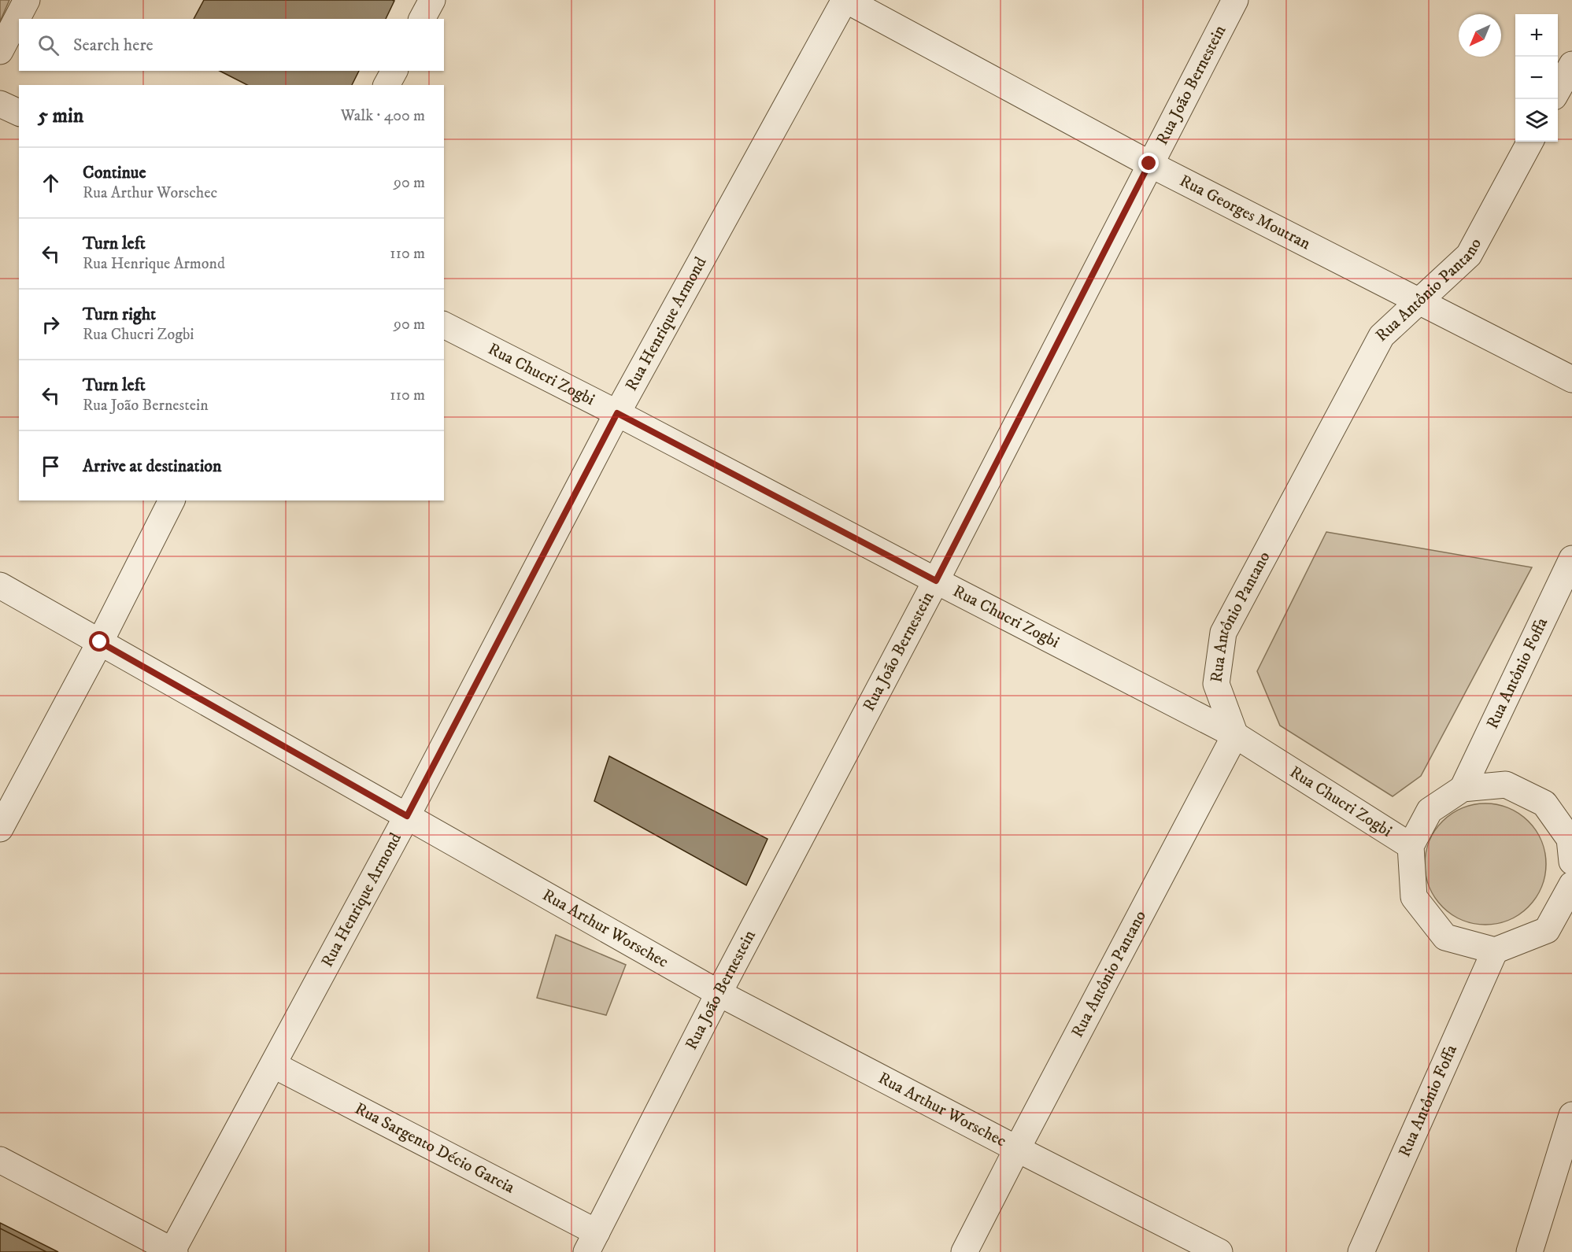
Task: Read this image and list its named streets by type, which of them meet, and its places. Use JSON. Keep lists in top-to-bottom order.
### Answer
{
  "streets": {
    "street": [
      "Rua João Bernestein",
      "Rua Georges Moutran",
      "Rua Antônio Pantano",
      "Rua Henrique Armond",
      "Rua Chucri Zogbi",
      "Rua Antônio Foffa",
      "Rua Arthur Worschec",
      "Rua Sargento Décio Garcia"
    ]
  },
  "crossings": [
    ["Rua João Bernestein", "Rua Georges Moutran"],
    ["Rua João Bernestein", "Rua Chucri Zogbi"],
    ["Rua João Bernestein", "Rua Arthur Worschec"],
    ["Rua João Bernestein", "Rua Sargento Décio Garcia"],
    ["Rua Georges Moutran", "Rua Antônio Pantano"],
    ["Rua Georges Moutran", "Rua Henrique Armond"],
    ["Rua Antônio Pantano", "Rua Chucri Zogbi"],
    ["Rua Antônio Pantano", "Rua Arthur Worschec"],
    ["Rua Henrique Armond", "Rua Chucri Zogbi"],
    ["Rua Henrique Armond", "Rua Arthur Worschec"],
    ["Rua Henrique Armond", "Rua Sargento Décio Garcia"]
  ],
  "north": "bottom left",
  "page": {
    "map_buttons": ["+", "−"],
    "search": "Search here",
    "heading": ["5 min", "Walk · 400 m"],
    "list": [
      ["Continue", "Rua Arthur Worschec", "90 m"],
      ["Turn left", "Rua Henrique Armond", "110 m"],
      ["Turn right", "Rua Chucri Zogbi", "90 m"],
      ["Turn left", "Rua João Bernestein", "110 m"],
      "Arrive at destination"
    ]
  }
}
